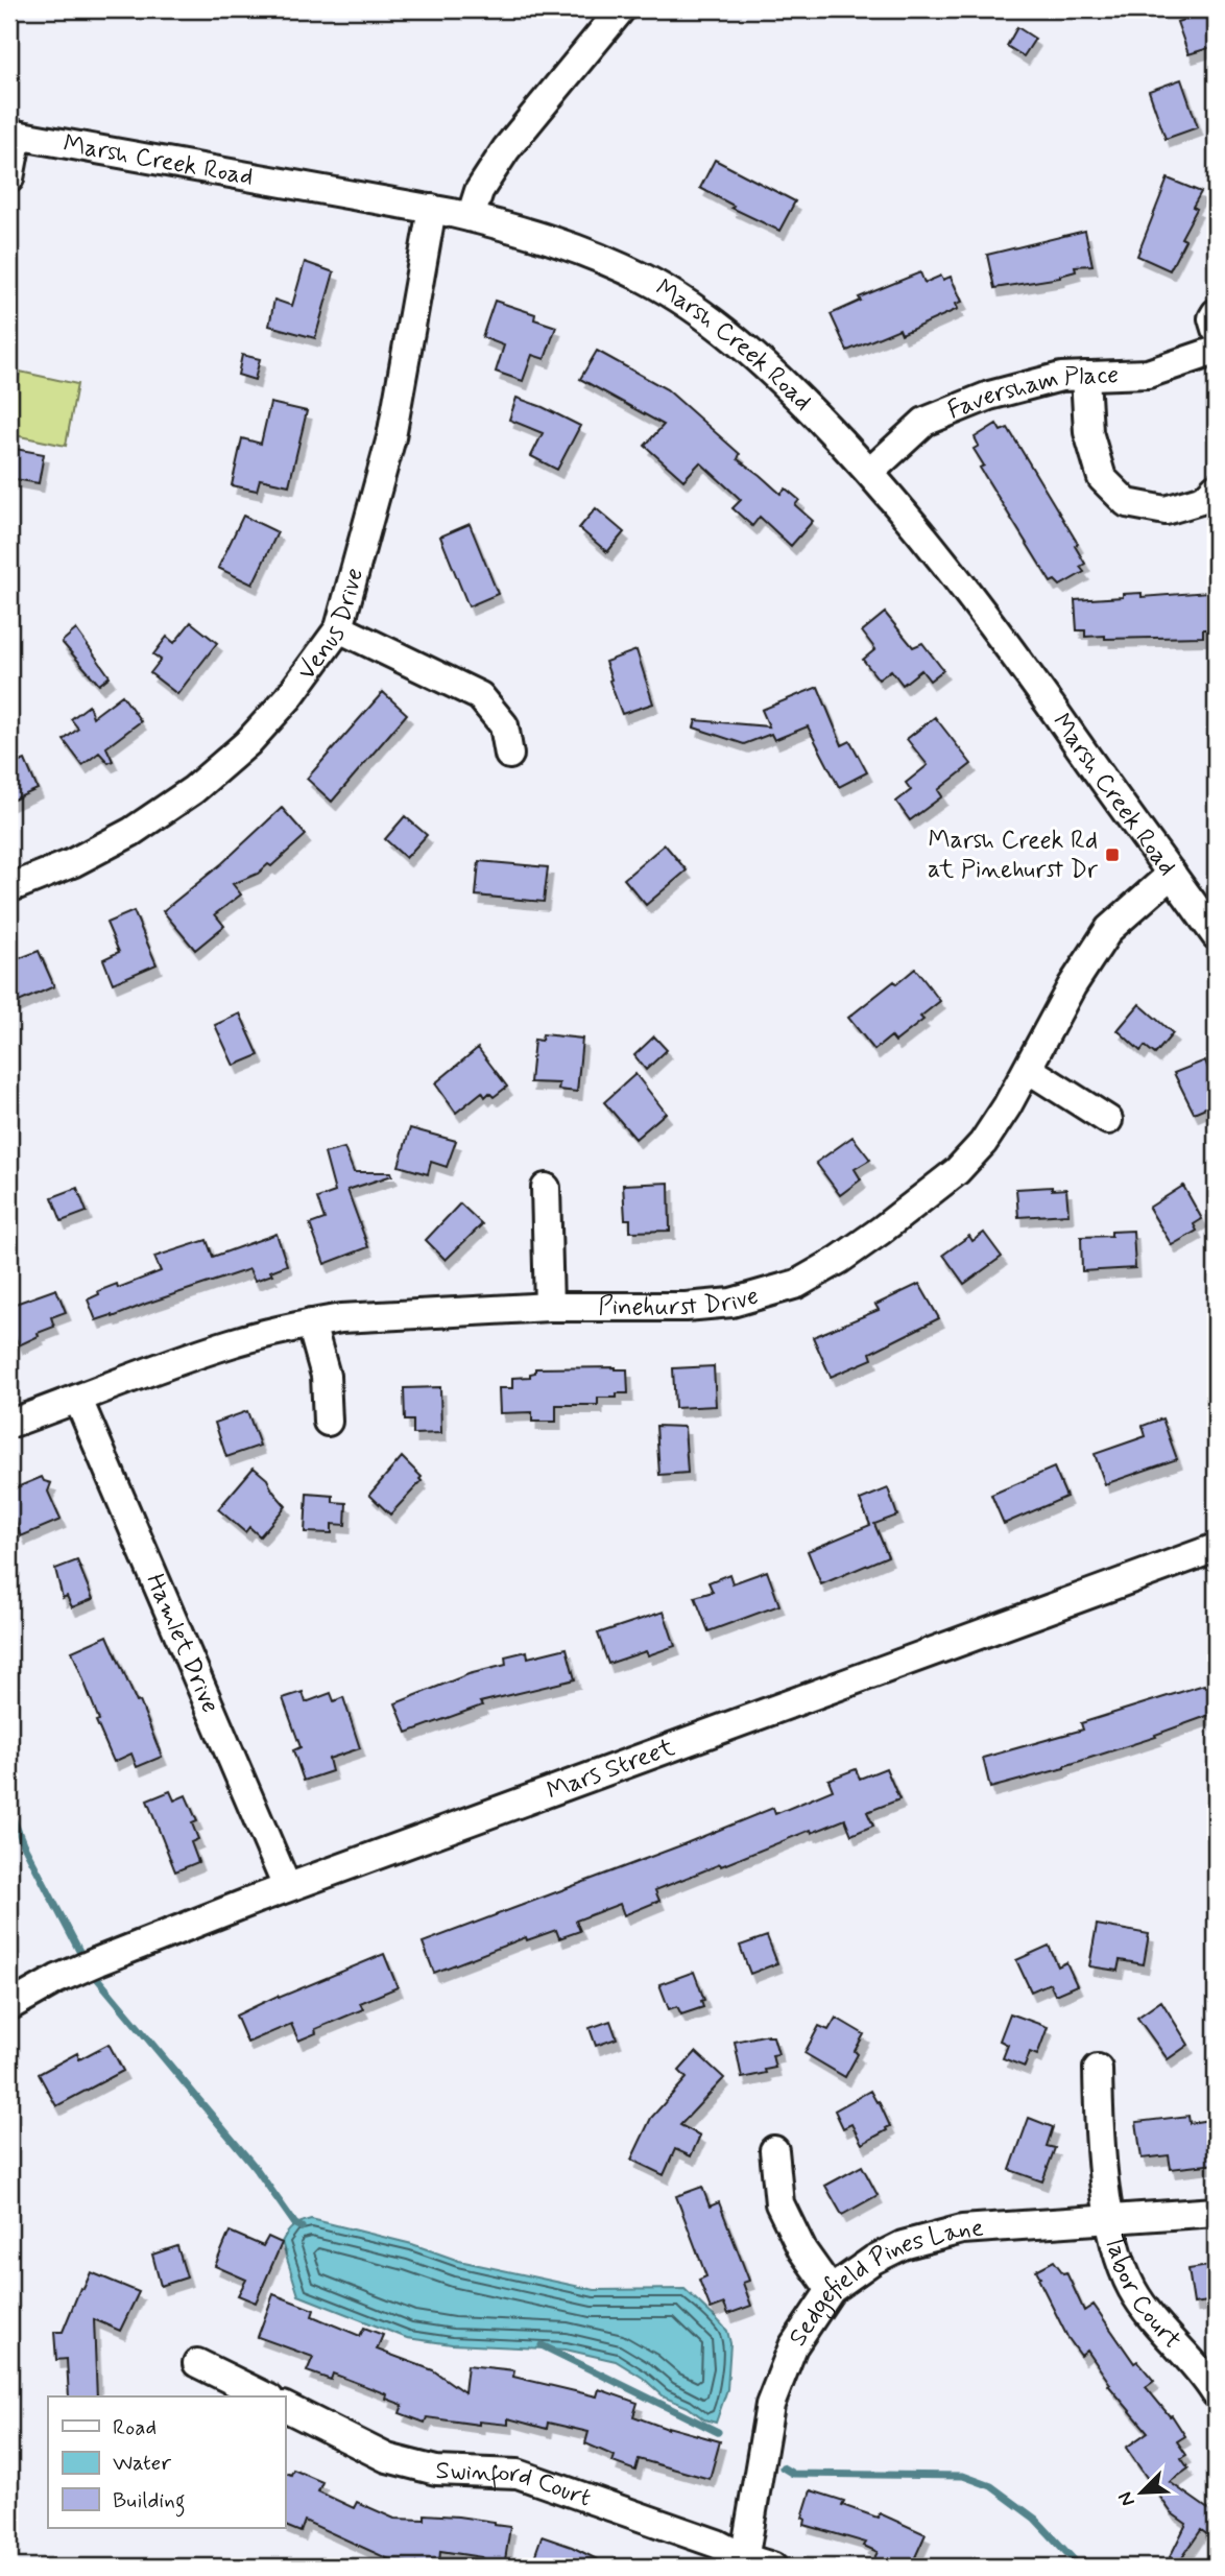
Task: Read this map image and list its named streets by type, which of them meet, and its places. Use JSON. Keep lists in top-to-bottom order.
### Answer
{
  "streets": {
    "street": [
      "Marsh Creek Road",
      "Faversham Place",
      "Venus Drive",
      "Pinehurst Drive",
      "Hamlet Drive",
      "Mars Street",
      "Sedgefield Pines Lane",
      "Tabor Court",
      "Swinford Court"
    ]
  },
  "crossings": [
    ["Marsh Creek Road", "Faversham Place"],
    ["Marsh Creek Road", "Venus Drive"],
    ["Marsh Creek Road", "Pinehurst Drive"],
    ["Pinehurst Drive", "Hamlet Drive"],
    ["Hamlet Drive", "Mars Street"],
    ["Sedgefield Pines Lane", "Tabor Court"],
    ["Sedgefield Pines Lane", "Swinford Court"]
  ],
  "places": {
    "transit": ["Marsh Creek Rd at Pinehurst Dr"]
  },
  "legend": ["Road", "Water", "Building"],
  "north": "bottom left"
}
